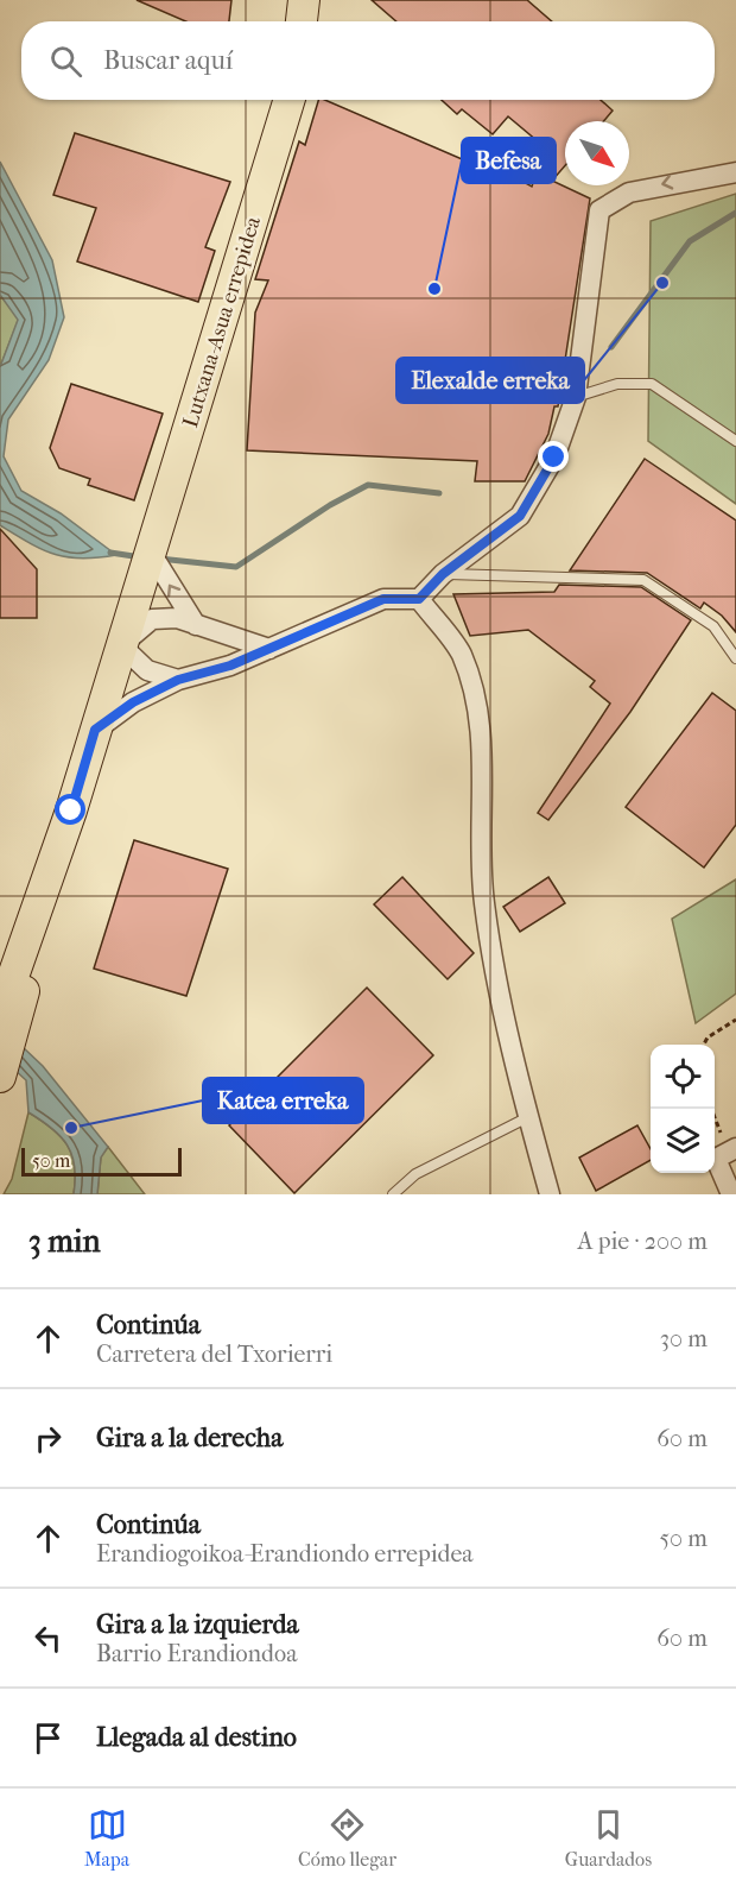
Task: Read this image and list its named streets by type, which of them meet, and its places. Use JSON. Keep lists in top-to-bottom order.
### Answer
{
  "streets": {
    "main road": ["Lutxana-Asua errepidea"]
  },
  "places": ["Elexalde erreka", "Befesa", "Katea erreka"],
  "scale_bar": "50 m",
  "north": "bottom right",
  "page": {
    "search": "Buscar aquí",
    "scale": "50 m",
    "heading": ["3 min", "A pie · 200 m"],
    "list": [
      ["Continúa", "Carretera del Txorierri", "30 m"],
      ["Gira a la derecha", "60 m"],
      ["Continúa", "Erandiogoikoa-Erandiondo errepidea", "50 m"],
      ["Gira a la izquierda", "Barrio Erandiondoa", "60 m"],
      "Llegada al destino"
    ],
    "nav": ["Mapa", "Cómo llegar", "Guardados"]
  }
}
